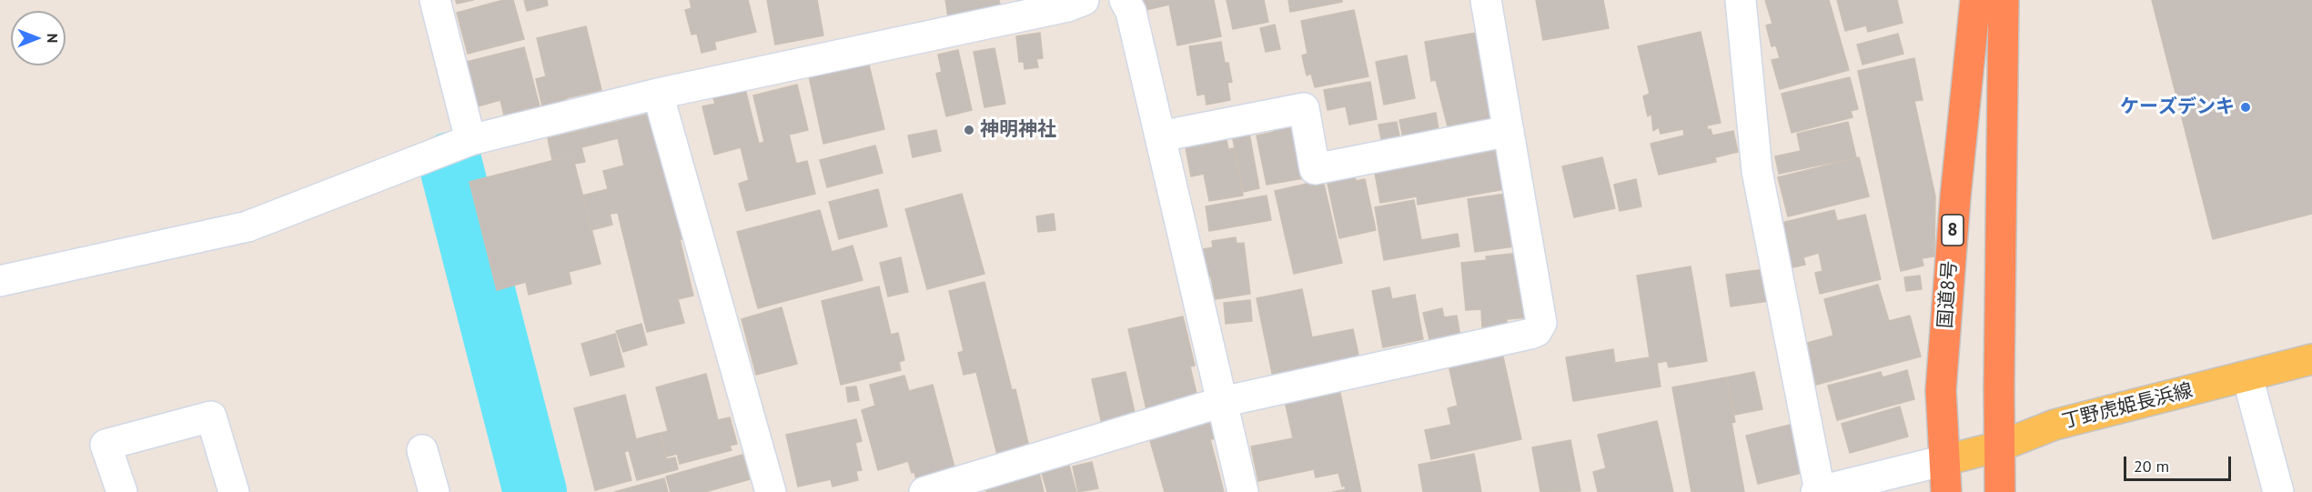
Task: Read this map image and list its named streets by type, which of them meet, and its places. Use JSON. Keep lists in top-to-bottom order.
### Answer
{
  "streets": {
    "highway": ["8", "国道8号"],
    "main road": ["丁野虎姫長浜線"]
  },
  "crossings": [
    ["国道8号", "丁野虎姫長浜線"]
  ],
  "places": ["ケーズデンキ", "神明神社"],
  "scale_bar": "20 m",
  "north": "right"
}
